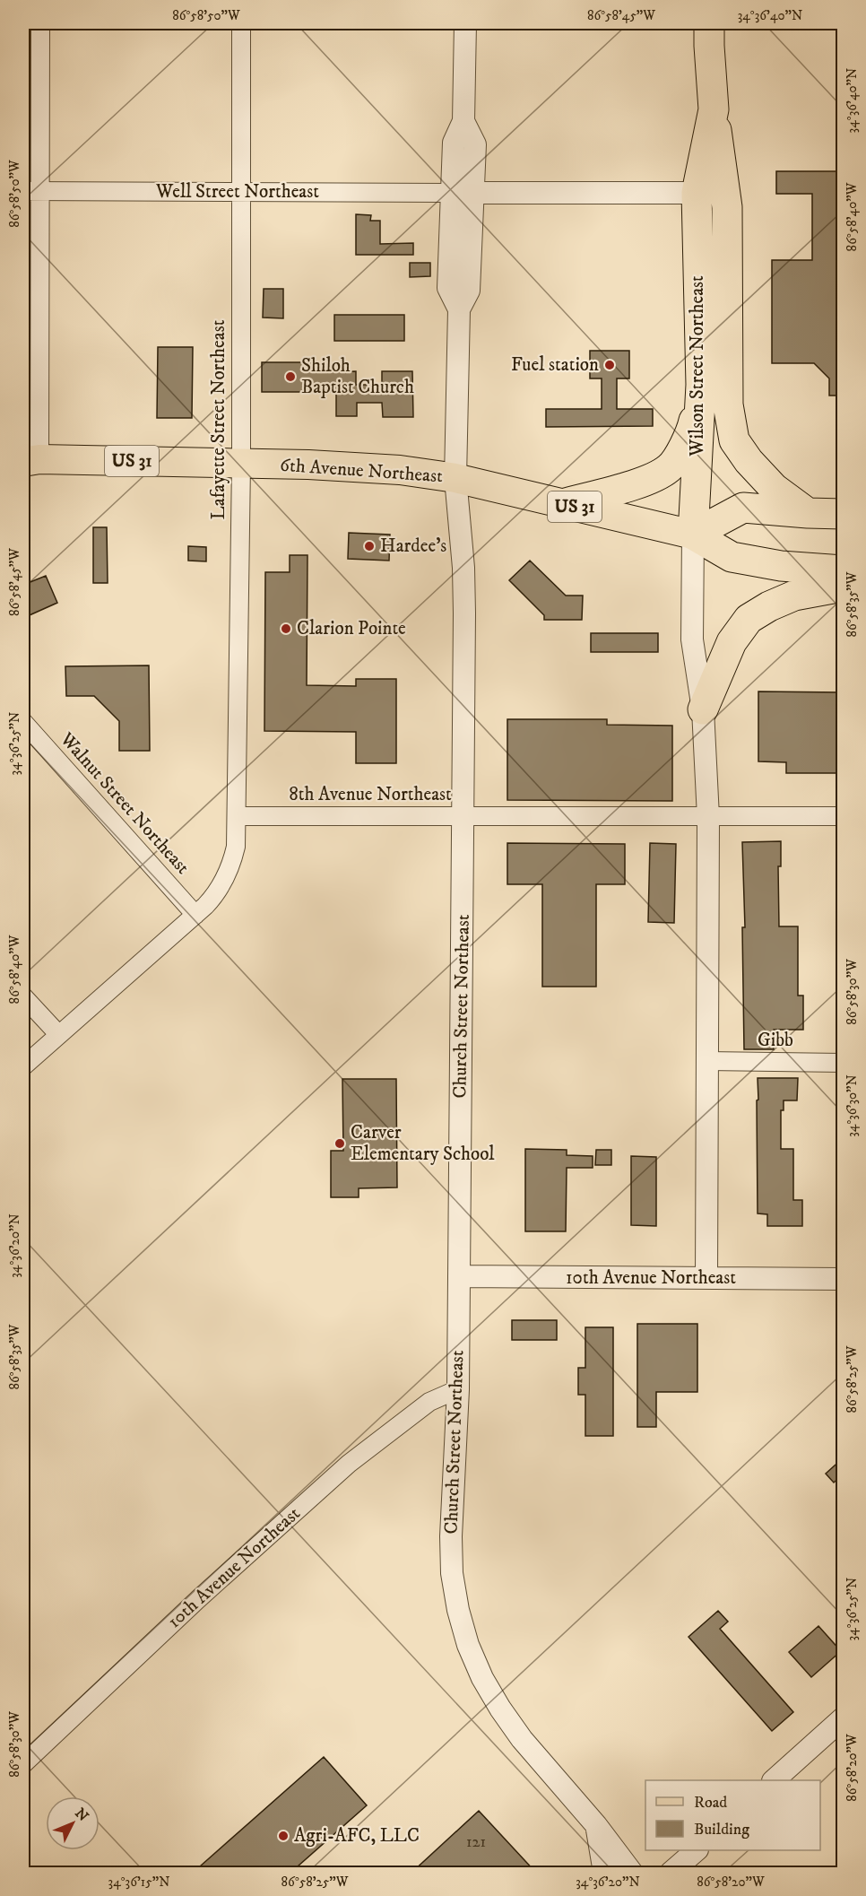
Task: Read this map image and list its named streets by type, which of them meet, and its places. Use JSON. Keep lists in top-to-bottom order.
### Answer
{
  "streets": {
    "highway": ["Wilson Street Northeast", "US 31", "6th Avenue Northeast"],
    "street": [
      "Well Street Northeast",
      "Lafayette Street Northeast",
      "8th Avenue Northeast",
      "Walnut Street Northeast",
      "Church Street Northeast",
      "Gibb",
      "10th Avenue Northeast"
    ]
  },
  "crossings": [
    ["Well Street Northeast", "Lafayette Street Northeast"],
    ["Well Street Northeast", "Church Street Northeast"],
    ["Wilson Street Northeast", "6th Avenue Northeast"],
    ["Wilson Street Northeast", "8th Avenue Northeast"],
    ["Wilson Street Northeast", "Gibb"],
    ["Wilson Street Northeast", "10th Avenue Northeast"],
    ["Lafayette Street Northeast", "6th Avenue Northeast"],
    ["Lafayette Street Northeast", "8th Avenue Northeast"],
    ["6th Avenue Northeast", "Church Street Northeast"],
    ["8th Avenue Northeast", "Church Street Northeast"],
    ["Church Street Northeast", "10th Avenue Northeast"]
  ],
  "places": [
    "Fuel station",
    "Shiloh Baptist Church",
    "Hardee's",
    "Clarion Pointe",
    "Carver Elementary School",
    "Agri-AFC, LLC"
  ],
  "house_numbers": ["121"],
  "legend": ["Road", "Building"],
  "north": "top right",
  "coordinates": [
    "86°58'50\"W",
    "86°58'45\"W",
    "34°36'40\"N",
    "86°58'40\"W",
    "86°58'35\"W",
    "34°36'25\"N",
    "86°58'30\"W",
    "34°36'30\"N",
    "34°36'20\"N",
    "86°58'25\"W",
    "86°58'20\"W",
    "34°36'15\"N"
  ]
}
